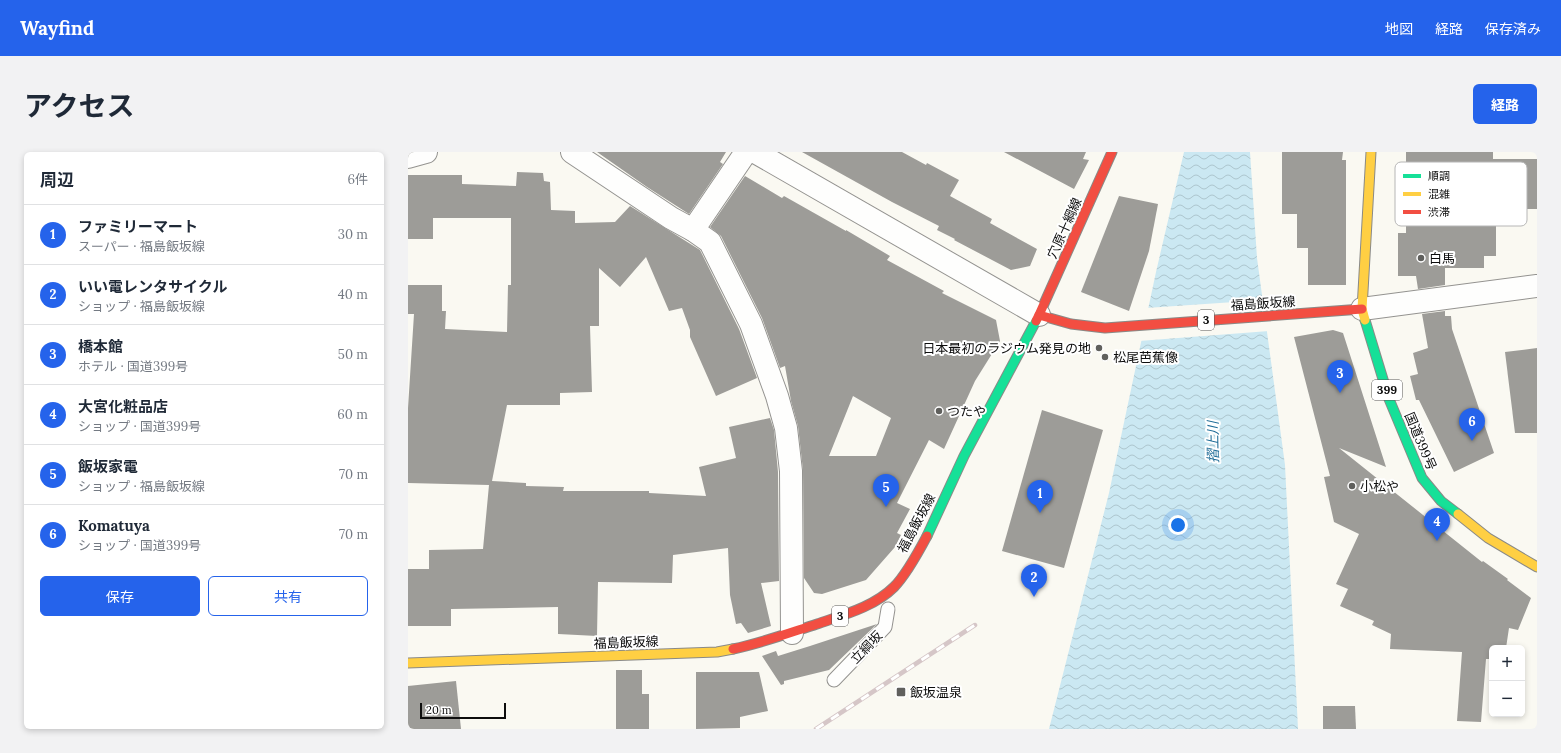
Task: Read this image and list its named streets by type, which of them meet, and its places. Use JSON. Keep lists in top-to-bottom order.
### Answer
{
  "streets": {
    "main road": [
      "穴原十綱線",
      "福島飯坂線",
      "3",
      "399",
      "国道399号"
    ],
    "lane": ["立綱坂"]
  },
  "crossings": [
    ["穴原十綱線", "福島飯坂線"],
    ["福島飯坂線", "国道399号"]
  ],
  "water": ["摺上川"],
  "places": {
    "other": [
      "白馬",
      "日本最初のラジウム発見の地",
      "松尾芭蕉像",
      "つたや",
      "小松や"
    ],
    "transit": ["飯坂温泉"]
  },
  "legend": ["順調", "混雑", "渋滞"],
  "scale_bar": "20 m",
  "page": {
    "header": "Wayfind",
    "nav": ["地図", "経路", "保存済み"],
    "title": "アクセス",
    "buttons": [
      "経路",
      ["保存", "共有"]
    ],
    "heading": ["周辺", "6件"],
    "list": [
      {
        "mark": "1",
        "name": "ファミリーマート",
        "note": "スーパー · 福島飯坂線",
        "value": "30 m"
      },
      {
        "mark": "2",
        "name": "いい電レンタサイクル",
        "note": "ショップ · 福島飯坂線",
        "value": "40 m"
      },
      {
        "mark": "3",
        "name": "橋本館",
        "note": "ホテル · 国道399号",
        "value": "50 m"
      },
      {
        "mark": "4",
        "name": "大宮化粧品店",
        "note": "ショップ · 国道399号",
        "value": "60 m"
      },
      {
        "mark": "5",
        "name": "飯坂家電",
        "note": "ショップ · 福島飯坂線",
        "value": "70 m"
      },
      {
        "mark": "6",
        "name": "Komatuya",
        "note": "ショップ · 国道399号",
        "value": "70 m"
      }
    ],
    "pins": [
      "3",
      "6",
      "5",
      "1",
      "4",
      "2"
    ],
    "map_buttons": ["+", "−"],
    "scale": "20 m"
  }
}
